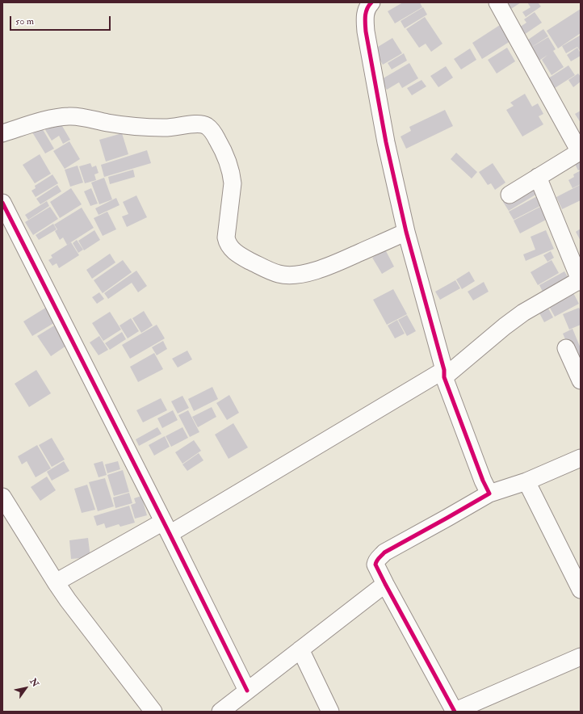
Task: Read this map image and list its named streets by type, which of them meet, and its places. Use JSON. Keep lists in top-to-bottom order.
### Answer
{
  "scale_bar": "50 m",
  "north": "top right"
}
